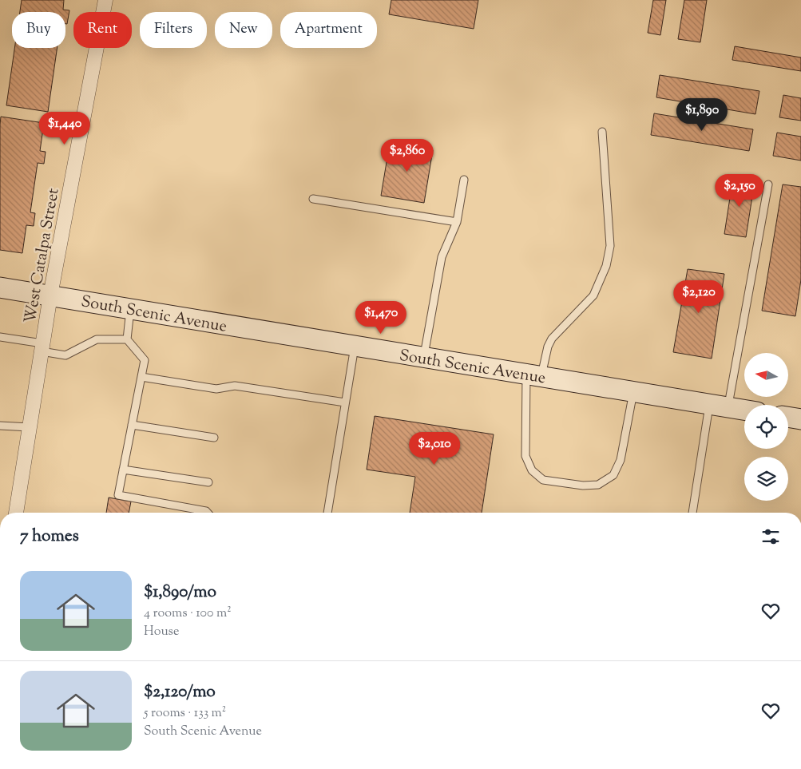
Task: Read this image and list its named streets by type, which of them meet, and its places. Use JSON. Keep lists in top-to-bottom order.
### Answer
{
  "streets": {
    "main road": ["South Scenic Avenue"],
    "street": ["West Catalpa Street"]
  },
  "crossings": [
    ["West Catalpa Street", "South Scenic Avenue"]
  ],
  "north": "left",
  "page": {
    "chip": [
      "Buy",
      "Rent",
      "Filters",
      "New",
      "Apartment"
    ],
    "price": [
      "$1,890",
      "$1,440",
      "$2,860",
      "$2,150",
      "$2,120",
      "$1,470",
      "$2,010"
    ],
    "heading": "7 homes",
    "list": [
      {
        "name": "$1,890/mo",
        "note": "4 rooms · 100 m² · House"
      },
      {
        "name": "$2,120/mo",
        "note": "5 rooms · 133 m² · South Scenic Avenue"
      }
    ]
  }
}
